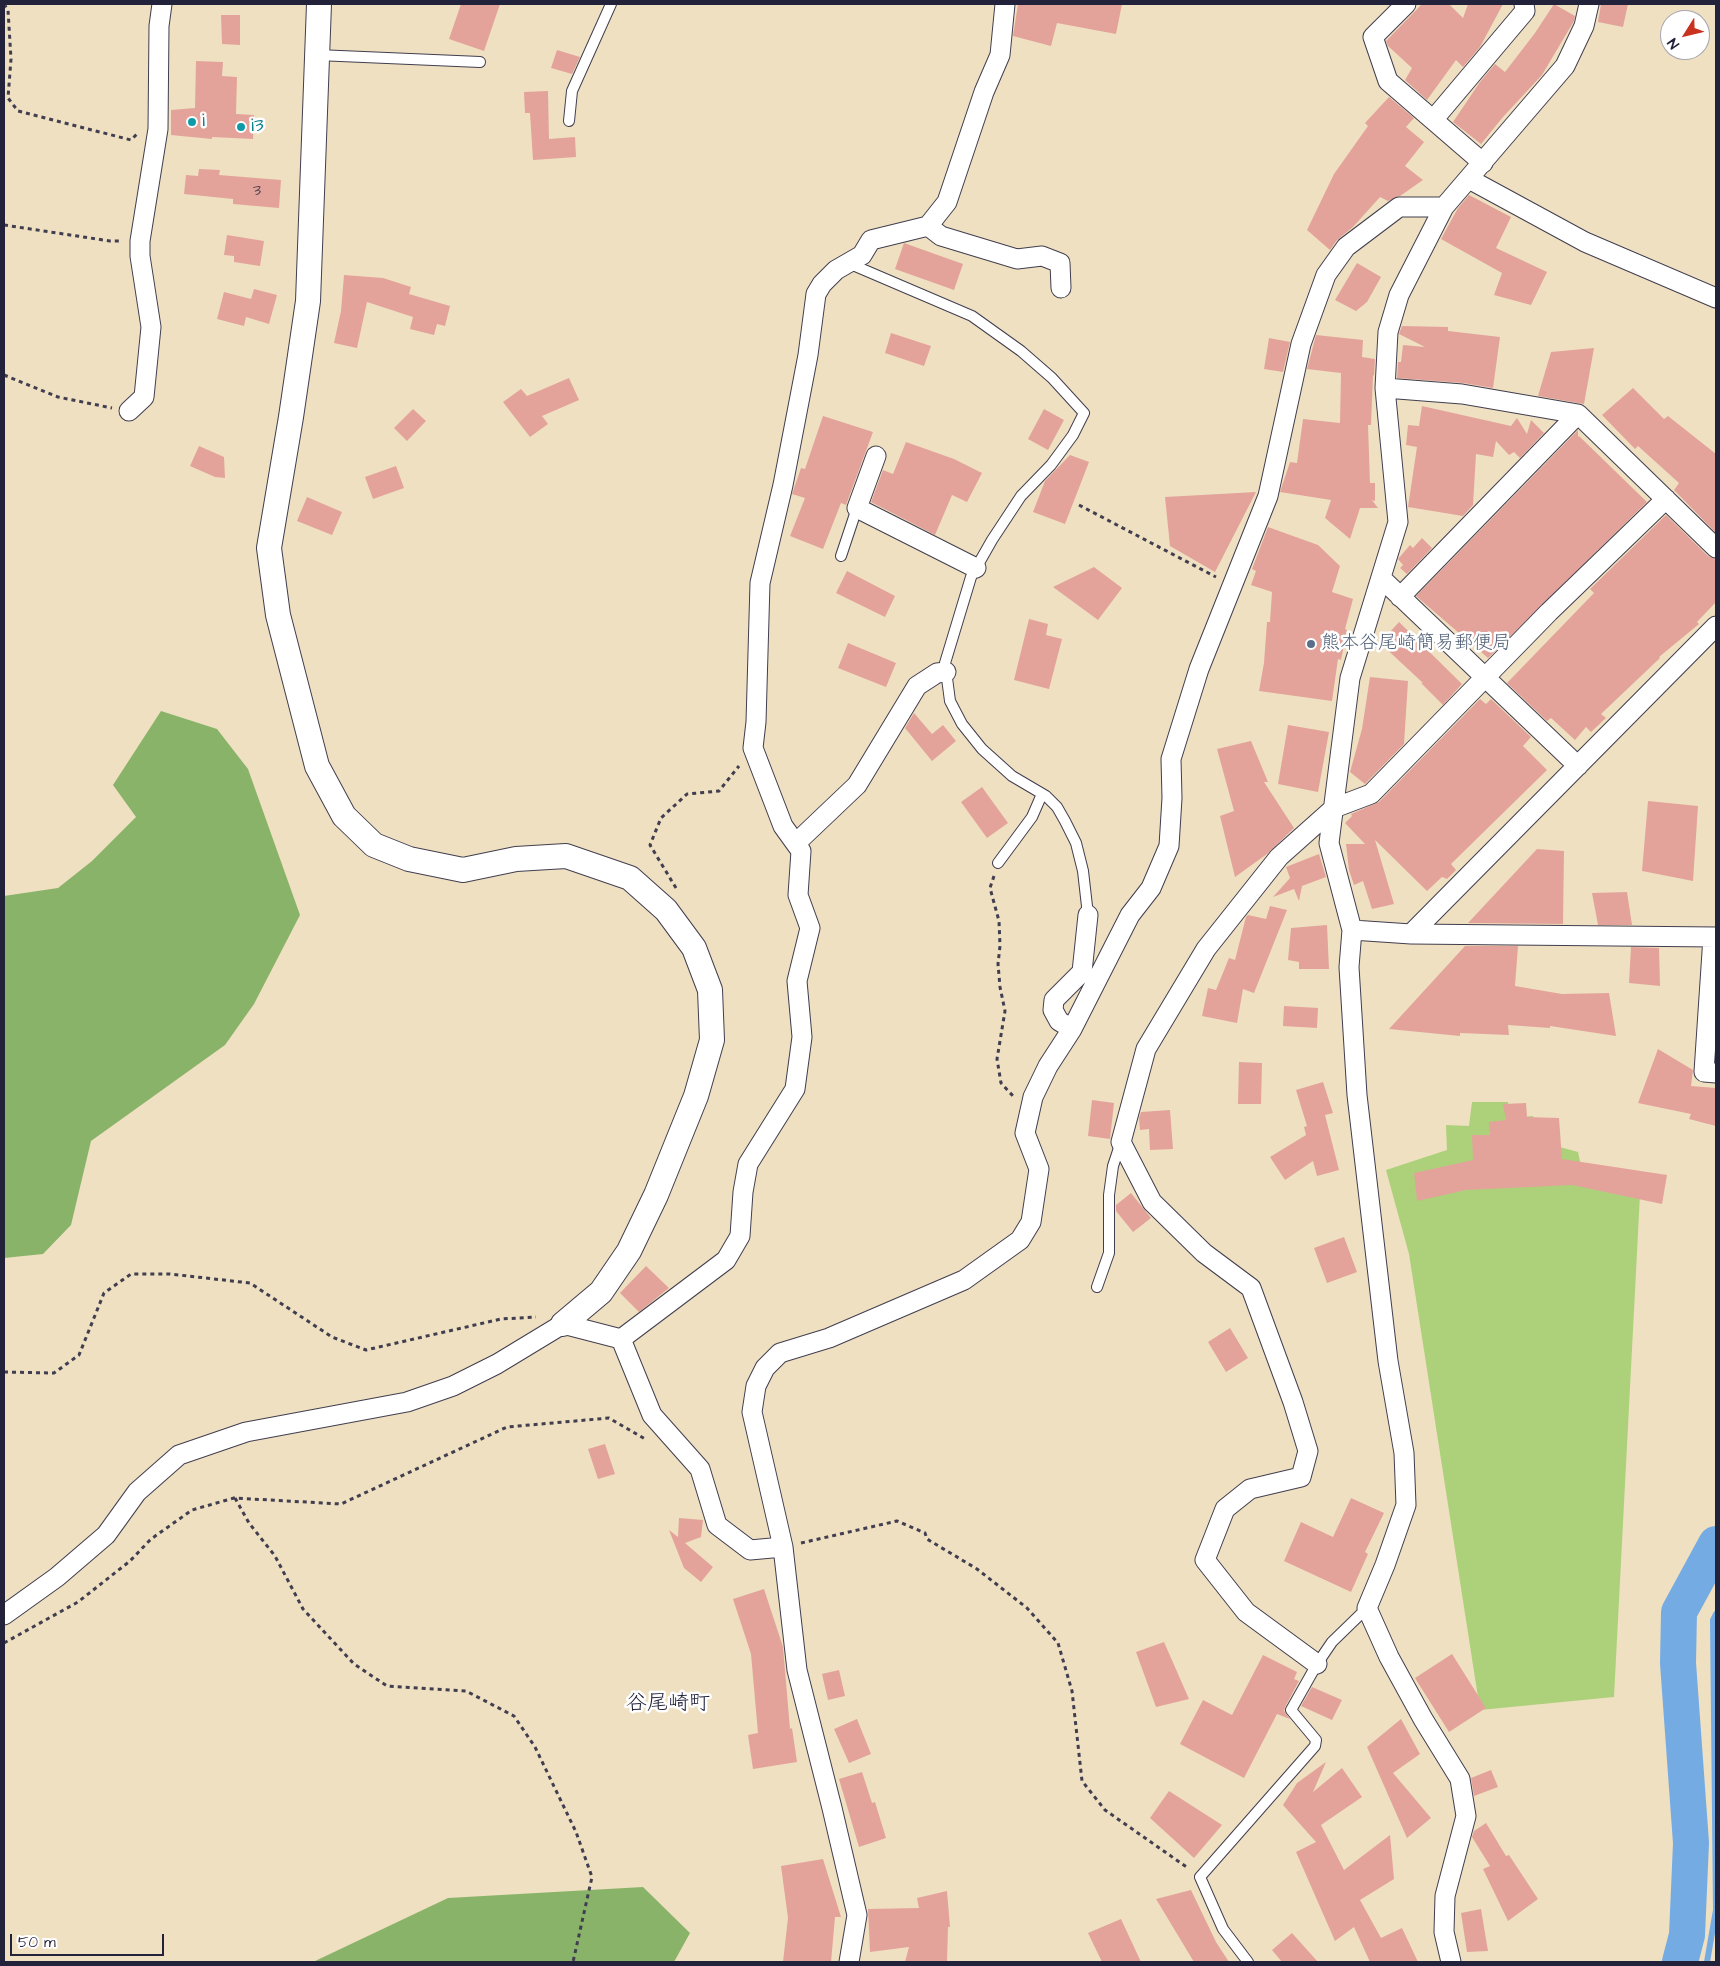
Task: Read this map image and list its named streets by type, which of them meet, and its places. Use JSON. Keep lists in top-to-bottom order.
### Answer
{
  "districts": ["谷尾崎町"],
  "places": ["i", "i3", "熊本谷尾崎簡易郵便局"],
  "house_numbers": ["3"],
  "scale_bar": "50 m",
  "north": "bottom left"
}
